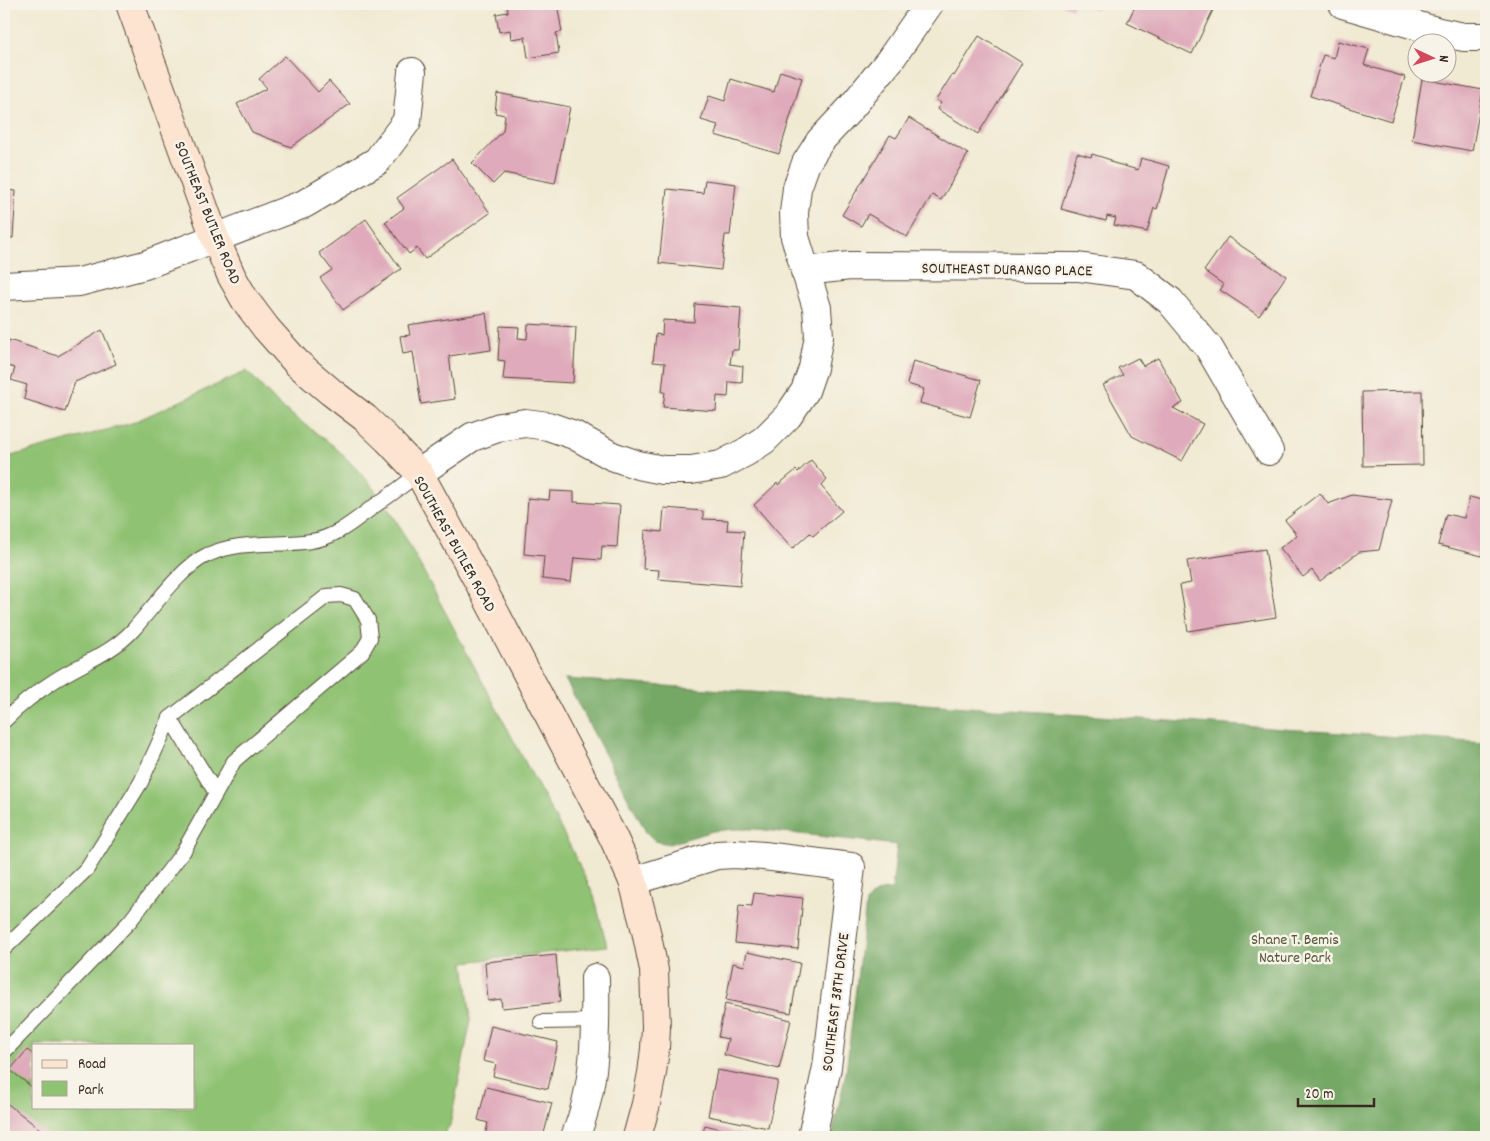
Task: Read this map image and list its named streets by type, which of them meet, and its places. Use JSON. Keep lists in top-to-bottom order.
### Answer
{
  "streets": {
    "main road": ["SOUTHEAST BUTLER ROAD"],
    "street": ["SOUTHEAST DURANGO PLACE", "SOUTHEAST 38TH DRIVE"]
  },
  "crossings": [
    ["SOUTHEAST BUTLER ROAD", "SOUTHEAST 38TH DRIVE"]
  ],
  "parks": ["Shane T. Bemis Nature Park"],
  "legend": ["Road", "Park"],
  "scale_bar": "20 m",
  "north": "right"
}
